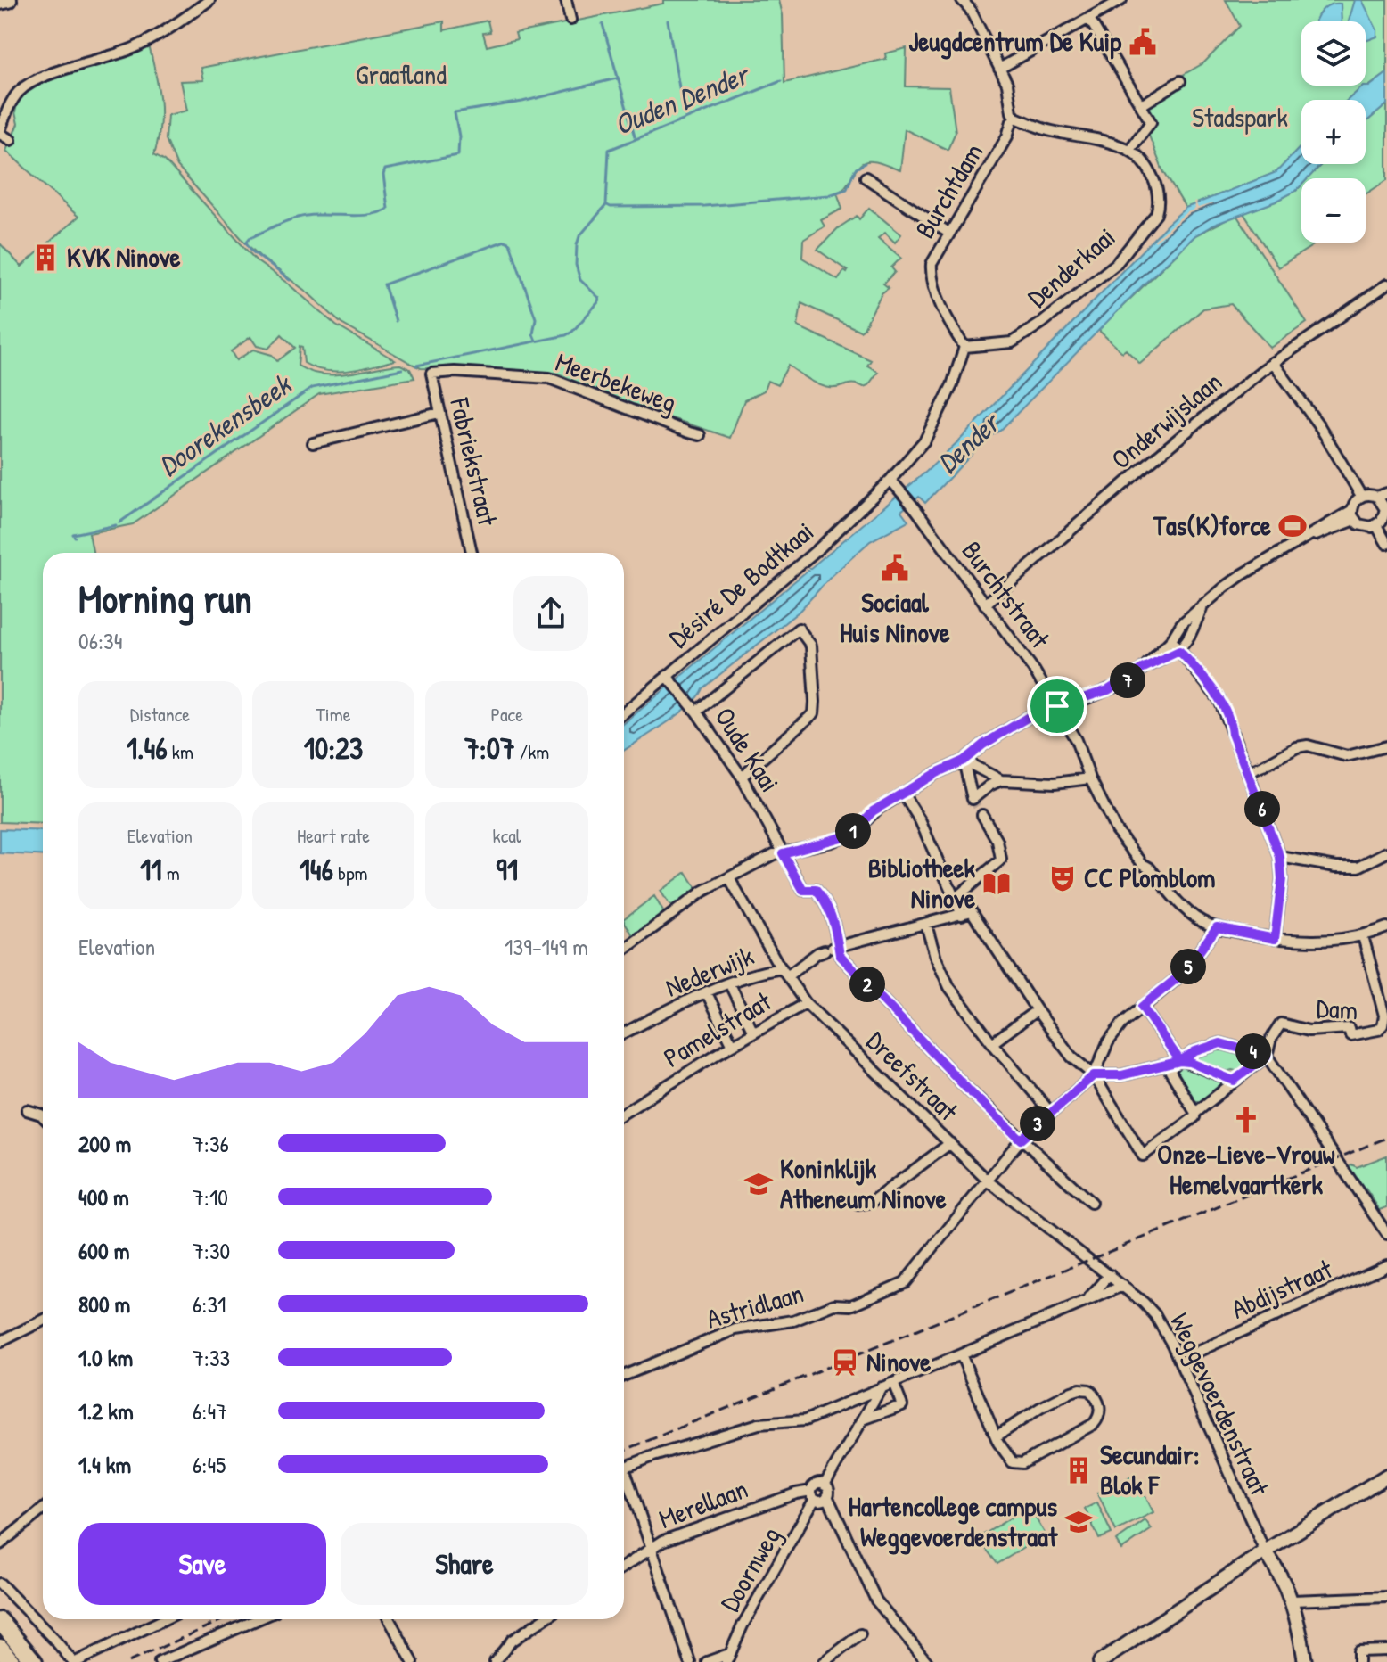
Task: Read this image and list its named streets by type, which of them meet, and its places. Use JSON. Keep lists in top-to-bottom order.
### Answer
{
  "streets": {
    "street": [
      "Burchtdam",
      "Denderkaai",
      "Meerbekeweg",
      "Onderwijslaan",
      "Fabriekstraat",
      "Désiré De Bodtkaai",
      "Burchtstraat",
      "Oude Kaai",
      "Nederwijk",
      "Dam",
      "Pamelstraat",
      "Dreefstraat",
      "Abdijstraat",
      "Astridlaan",
      "Weggevoerdenstraat",
      "Merellaan",
      "Doornweg"
    ]
  },
  "crossings": [
    ["Burchtdam", "Denderkaai"],
    ["Burchtdam", "Désiré De Bodtkaai"],
    ["Denderkaai", "Désiré De Bodtkaai"],
    ["Meerbekeweg", "Fabriekstraat"],
    ["Onderwijslaan", "Burchtstraat"],
    ["Désiré De Bodtkaai", "Burchtstraat"],
    ["Désiré De Bodtkaai", "Oude Kaai"],
    ["Nederwijk", "Dreefstraat"],
    ["Pamelstraat", "Dreefstraat"],
    ["Dreefstraat", "Astridlaan"],
    ["Dreefstraat", "Weggevoerdenstraat"],
    ["Abdijstraat", "Weggevoerdenstraat"],
    ["Astridlaan", "Weggevoerdenstraat"],
    ["Merellaan", "Doornweg"]
  ],
  "water": ["Ouden Dender", "Doorekensbeek", "Dender"],
  "parks": ["Graafland", "Stadspark"],
  "places": {
    "public building": ["Jeugdcentrum De Kuip", "Sociaal Huis Ninove"],
    "building": ["KVK Ninove", "Secundair: Blok F"],
    "sports": ["Tas(K)force"],
    "theatre": ["CC Plomblom"],
    "library": ["Bibliotheek Ninove"],
    "church": ["Onze-Lieve-Vrouw Hemelvaartkerk"],
    "school or university": ["Koninklijk Atheneum Ninove", "Hartencollege campus Weggevoerdenstraat"],
    "station": ["Ninove"]
  },
  "page": {
    "map_buttons": ["+", "−"],
    "heading": ["Morning run", "06:34"],
    "pins": [
      "7",
      "6",
      "1",
      "5",
      "2",
      "4",
      "3"
    ],
    "stats": [
      ["Distance", "1.46 km"],
      ["Time", "10:23"],
      ["Pace", "7:07 /km"],
      ["Elevation", "11 m"],
      ["Heart rate", "146 bpm"],
      ["kcal", "91"]
    ],
    "chart": ["Elevation", "139–149 m"],
    "list": [
      {
        "name": "200 m",
        "note": "7:36"
      },
      {
        "name": "400 m",
        "note": "7:10"
      },
      {
        "name": "600 m",
        "note": "7:30"
      },
      {
        "name": "800 m",
        "note": "6:31"
      },
      {
        "name": "1.0 km",
        "note": "7:33"
      },
      {
        "name": "1.2 km",
        "note": "6:47"
      },
      {
        "name": "1.4 km",
        "note": "6:45"
      }
    ],
    "buttons": ["Save", "Share"]
  }
}
